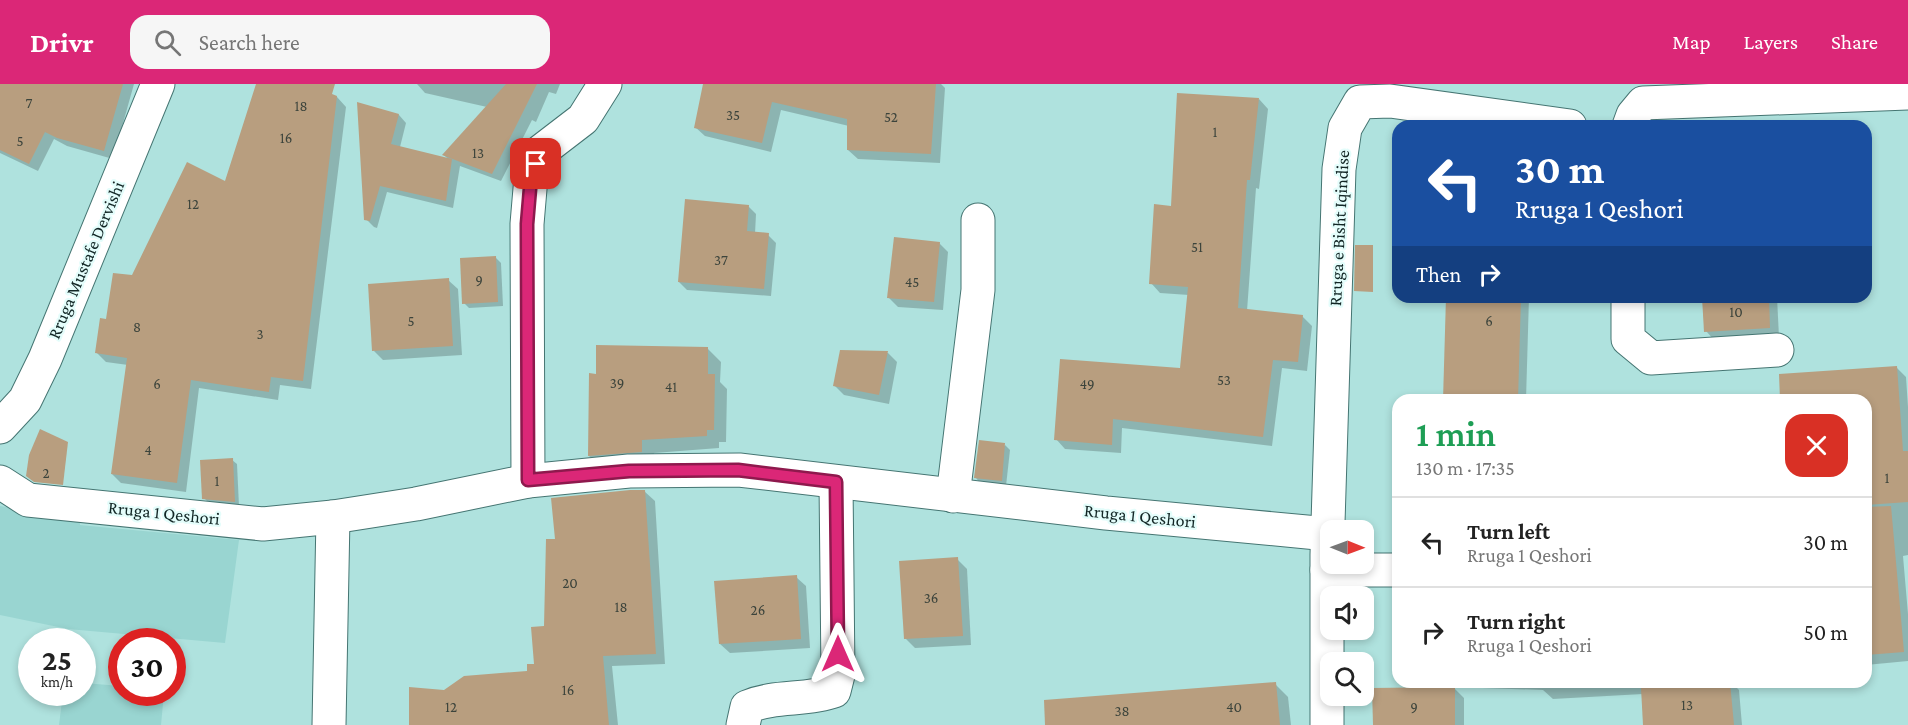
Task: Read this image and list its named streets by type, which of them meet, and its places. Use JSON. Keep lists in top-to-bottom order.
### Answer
{
  "streets": {
    "street": ["Rruga e Bisht Iqindise", "Rruga Mustafe Dervishi", "Rruga 1 Qeshori"]
  },
  "house_numbers": [
    "7",
    "18",
    "35",
    "52",
    "1",
    "16",
    "5",
    "13",
    "12",
    "51",
    "37",
    "9",
    "45",
    "10",
    "5",
    "6",
    "8",
    "3",
    "53",
    "39",
    "6",
    "49",
    "41",
    "4",
    "2",
    "1",
    "1",
    "20",
    "36",
    "18",
    "26",
    "16",
    "13",
    "12",
    "40",
    "9",
    "38"
  ],
  "north": "right",
  "page": {
    "header": "Drivr",
    "search": "Search here",
    "nav": ["Map", "Layers", "Share"],
    "turn": ["30 m", "Rruga 1 Qeshori"],
    "then": "Then",
    "heading": ["1 min", "130 m · 17:35"],
    "list": [
      {
        "name": "Turn left",
        "note": "Rruga 1 Qeshori",
        "value": "30 m"
      },
      {
        "name": "Turn right",
        "note": "Rruga 1 Qeshori",
        "value": "50 m"
      }
    ],
    "speed": "25 km/h",
    "limit": "30"
  }
}
